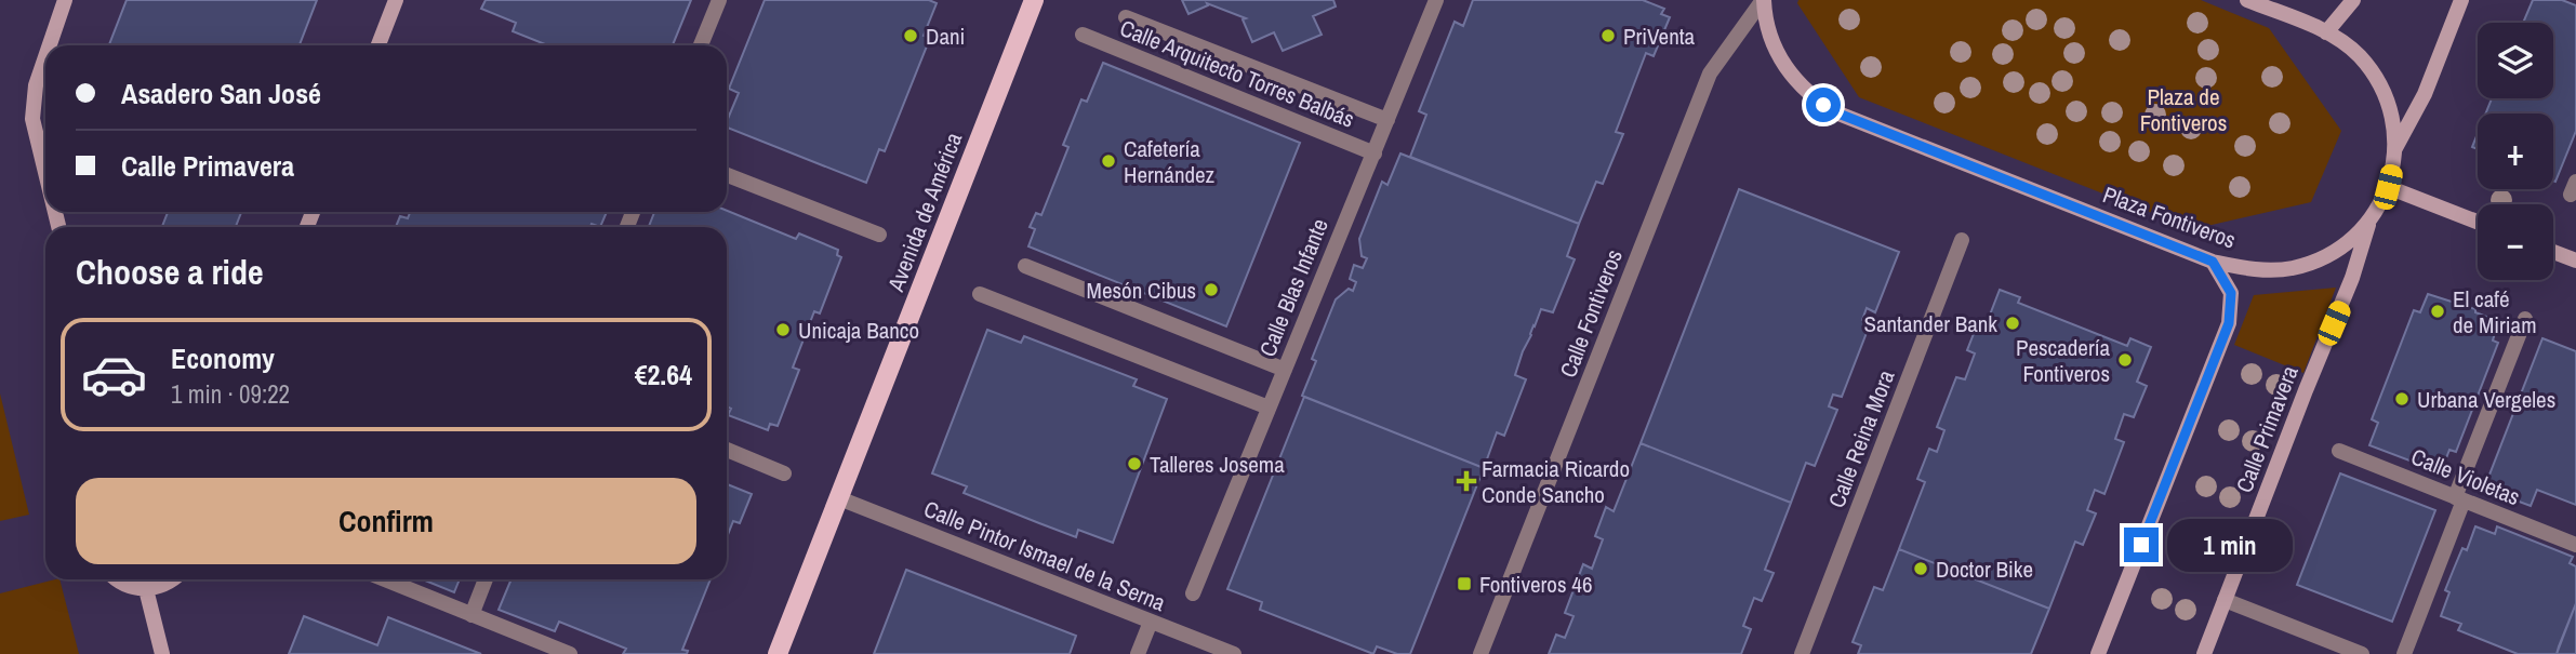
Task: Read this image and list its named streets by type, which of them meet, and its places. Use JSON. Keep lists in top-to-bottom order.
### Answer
{
  "streets": {
    "main road": ["Avenida de América", "Plaza Fontiveros", "Calle Primavera"],
    "street": [
      "Calle Arquitecto Torres Balbás",
      "Calle Blas Infante",
      "Calle Fontiveros",
      "Calle Reina Mora",
      "Calle Violetas",
      "Calle Pintor Ismael de la Serna"
    ]
  },
  "crossings": [
    ["Calle Arquitecto Torres Balbás", "Calle Blas Infante"],
    ["Avenida de América", "Calle Pintor Ismael de la Serna"],
    ["Plaza Fontiveros", "Calle Fontiveros"],
    ["Plaza Fontiveros", "Calle Primavera"]
  ],
  "parks": ["Plaza de Fontiveros"],
  "places": {
    "other": [
      "Dani",
      "PriVenta",
      "Cafetería Hernández",
      "Mesón Cibus",
      "El café de Miriam",
      "Santander Bank",
      "Unicaja Banco",
      "Pescadería Fontiveros",
      "Urbana Vergeles",
      "Talleres Josema",
      "Doctor Bike"
    ],
    "health": ["Farmacia Ricardo Conde Sancho"],
    "transit": ["Fontiveros 46"]
  },
  "page": {
    "map_buttons": ["+", "−"],
    "banner": ["Asadero San José", "Calle Primavera"],
    "heading": "Choose a ride",
    "list": [
      {
        "name": "Economy",
        "note": "1 min · 09:22",
        "value": "€2.64"
      }
    ],
    "buttons": "Confirm",
    "bubble": "1 min"
  }
}
